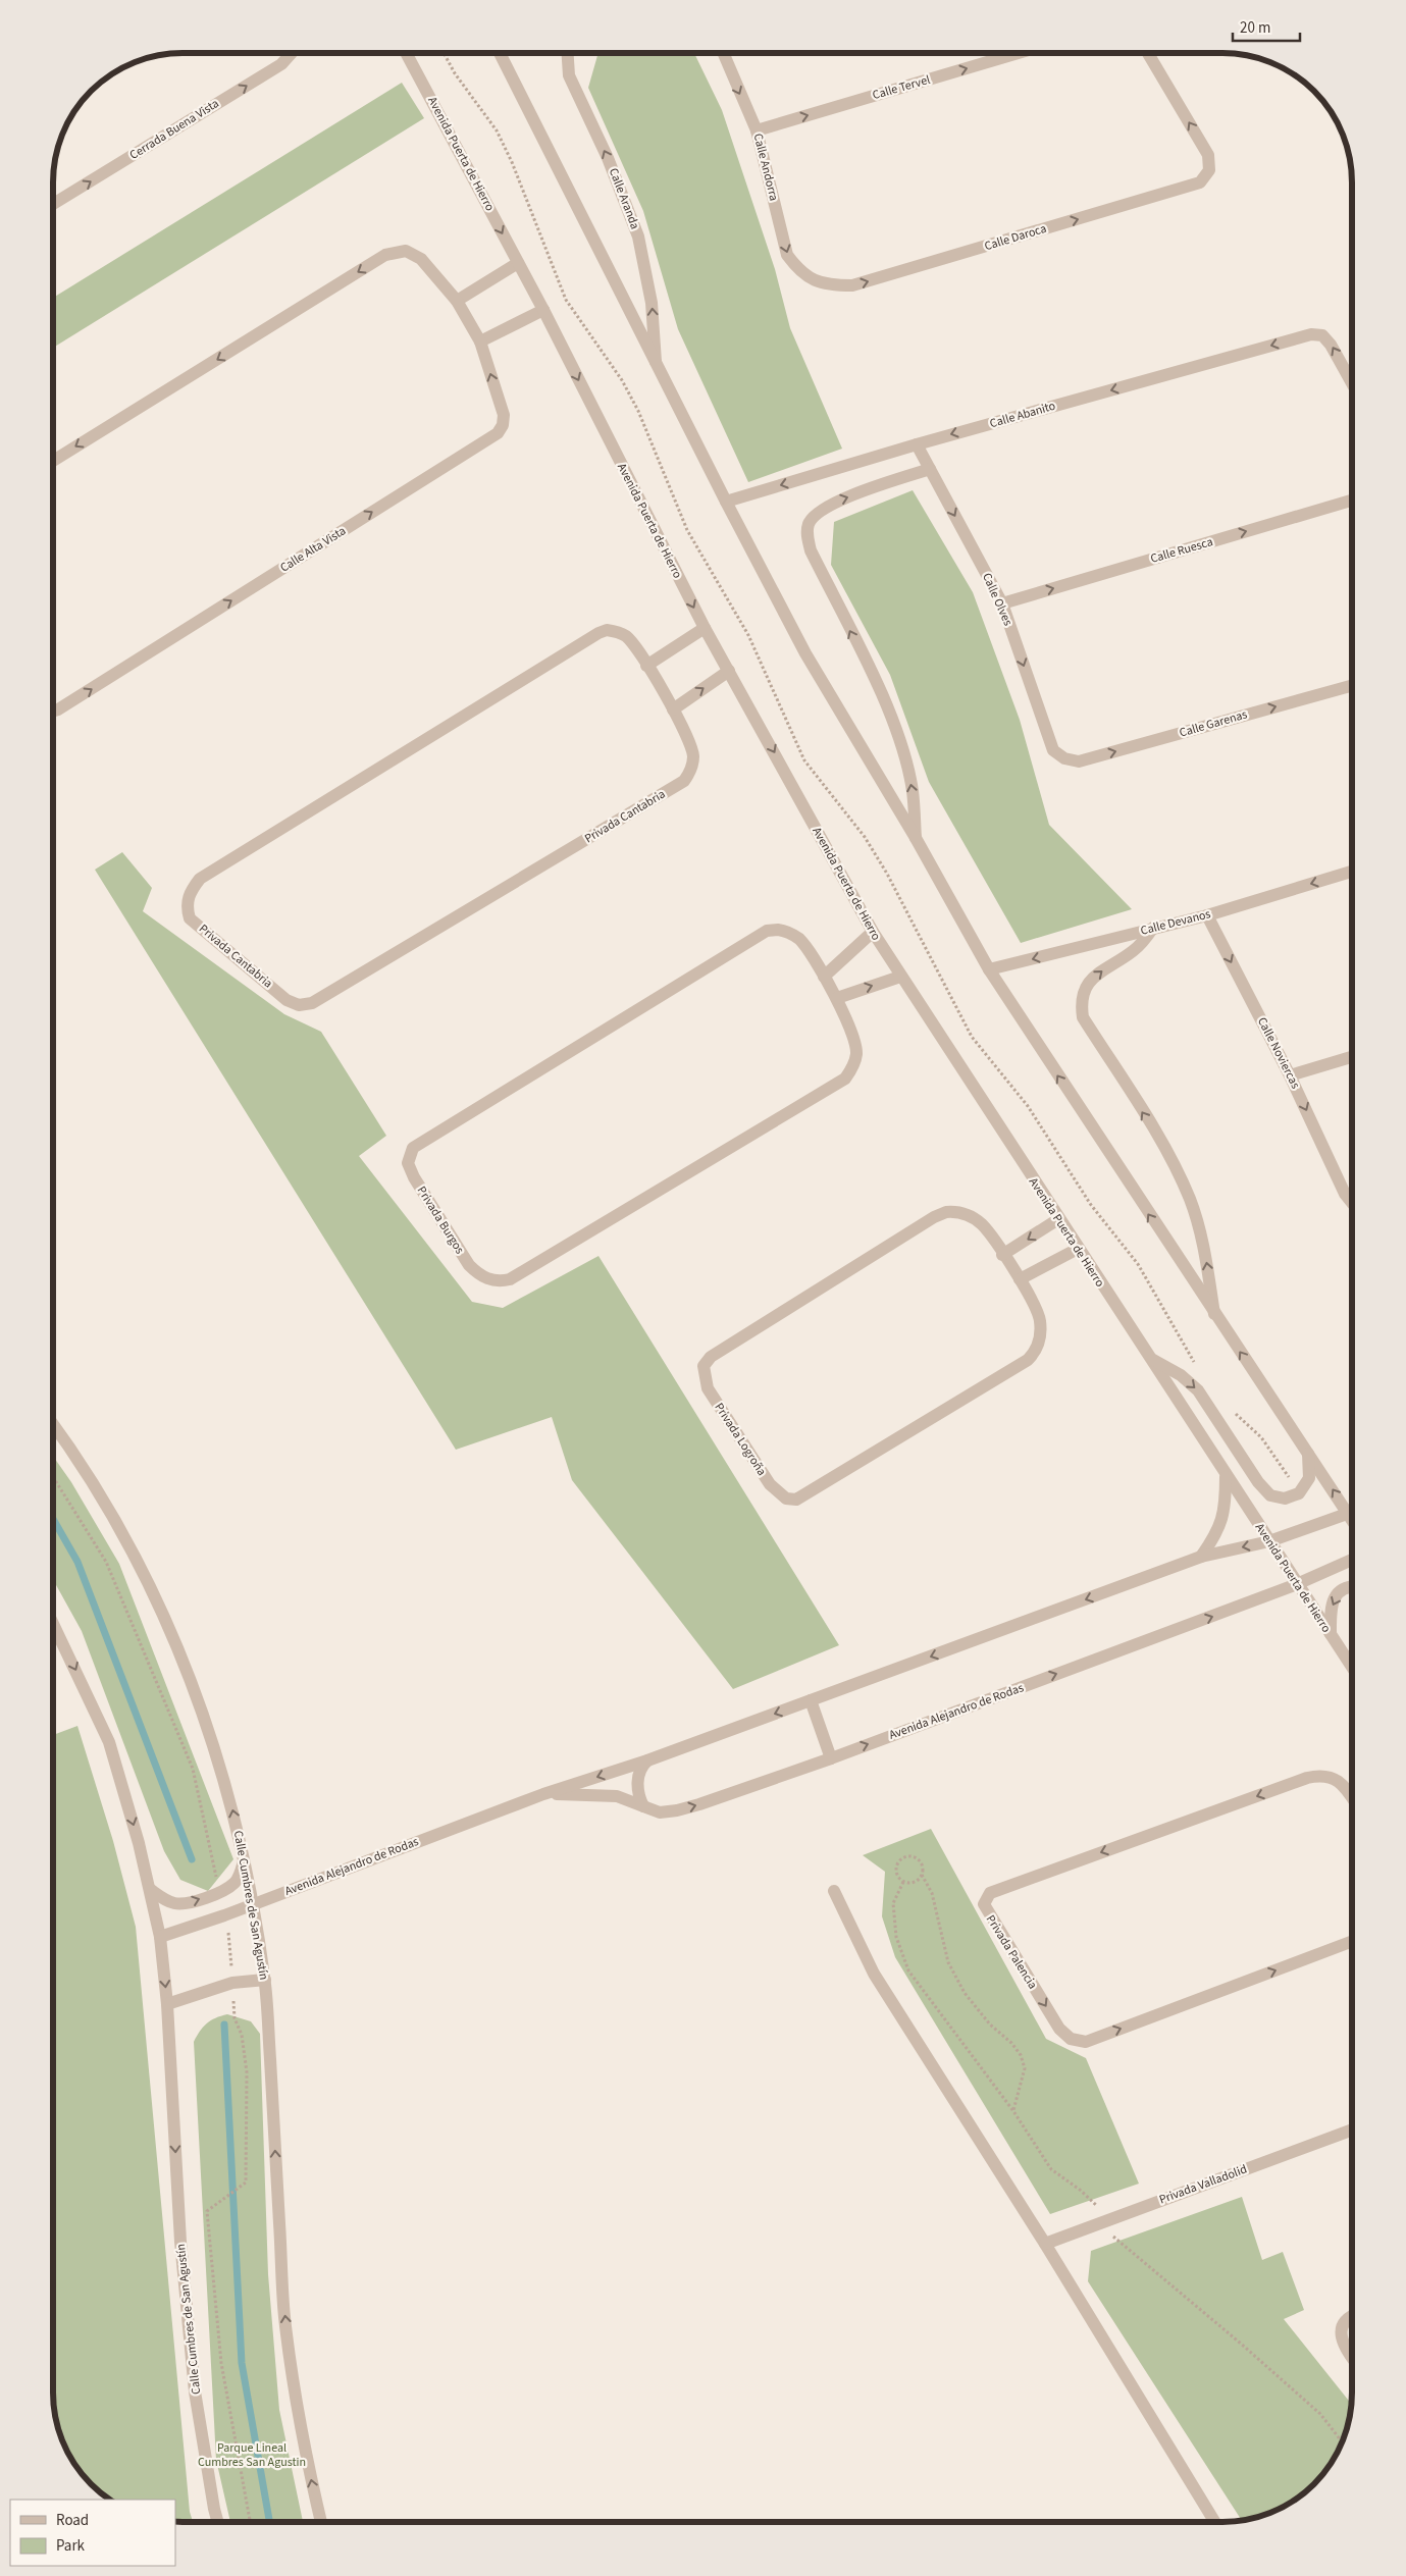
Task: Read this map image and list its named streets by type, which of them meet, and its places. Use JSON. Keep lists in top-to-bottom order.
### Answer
{
  "streets": {
    "street": [
      "Calle Tervel",
      "Cerrada Buena Vista",
      "Avenida Puerta de Hierro",
      "Calle Andorra",
      "Calle Aranda",
      "Calle Daroca",
      "Calle Abanito",
      "Calle Alta Vista",
      "Calle Ruesca",
      "Calle Olves",
      "Calle Garenas",
      "Privada Cantabria",
      "Calle Devanos",
      "Calle Noviercas",
      "Privada Burgos",
      "Privada Logroña",
      "Avenida Alejandro de Rodas",
      "Calle Cumbres de San Agustín",
      "Privada Palencia",
      "Privada Valladolid"
    ]
  },
  "crossings": [
    ["Calle Tervel", "Calle Andorra"],
    ["Avenida Puerta de Hierro", "Avenida Alejandro de Rodas"],
    ["Calle Andorra", "Calle Daroca"],
    ["Calle Abanito", "Calle Olves"],
    ["Calle Ruesca", "Calle Olves"],
    ["Calle Olves", "Calle Garenas"],
    ["Calle Devanos", "Calle Noviercas"],
    ["Avenida Alejandro de Rodas", "Calle Cumbres de San Agustín"]
  ],
  "one_way": [
    "Calle Tervel",
    "Cerrada Buena Vista",
    "Calle Andorra",
    "Calle Abanito",
    "Calle Ruesca",
    "Calle Olves",
    "Calle Garenas",
    "Calle Devanos",
    "Calle Noviercas"
  ],
  "parks": ["Parque Lineal Cumbres San Agustin"],
  "legend": ["Road", "Park"],
  "scale_bar": "20 m"
}
